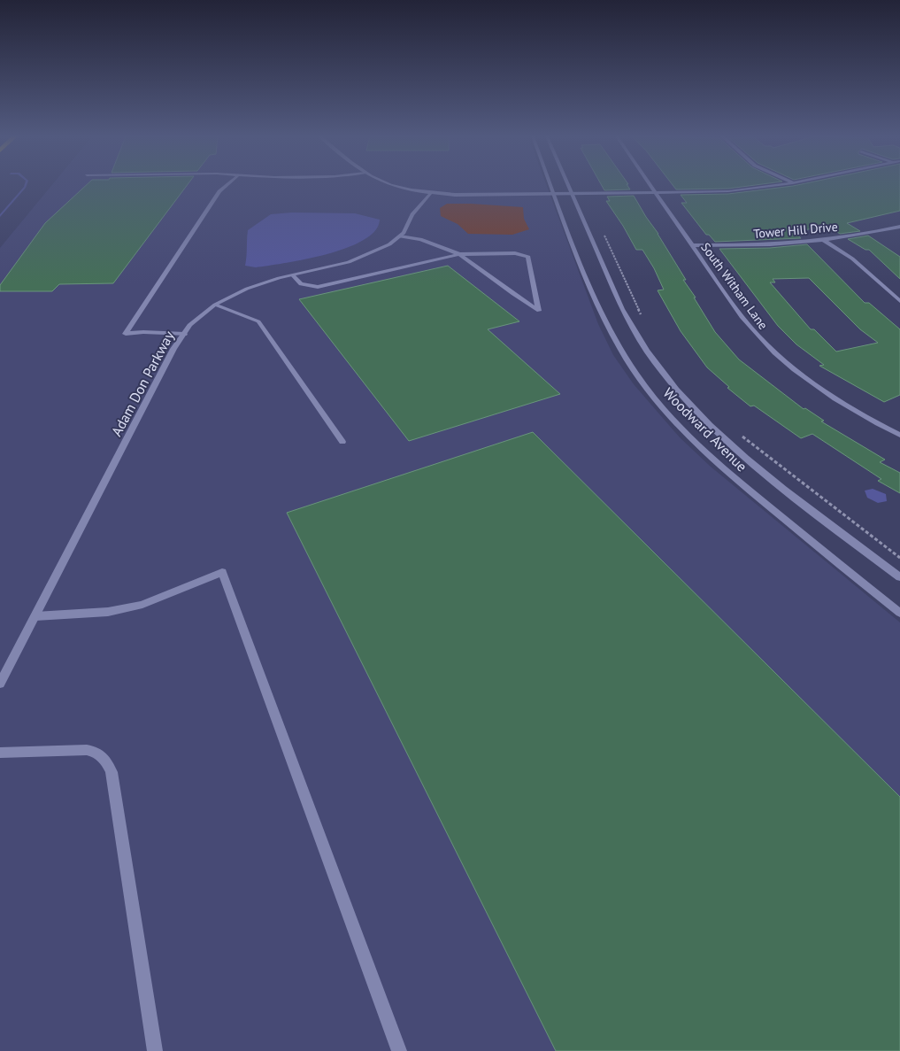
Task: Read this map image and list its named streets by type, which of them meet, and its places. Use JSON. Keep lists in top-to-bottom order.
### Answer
{
  "streets": {
    "street": [
      "Tower Hill Drive",
      "South Witham Lane",
      "Adam Don Parkway",
      "Woodward Avenue"
    ]
  },
  "crossings": [
    ["Tower Hill Drive", "South Witham Lane"]
  ]
}
